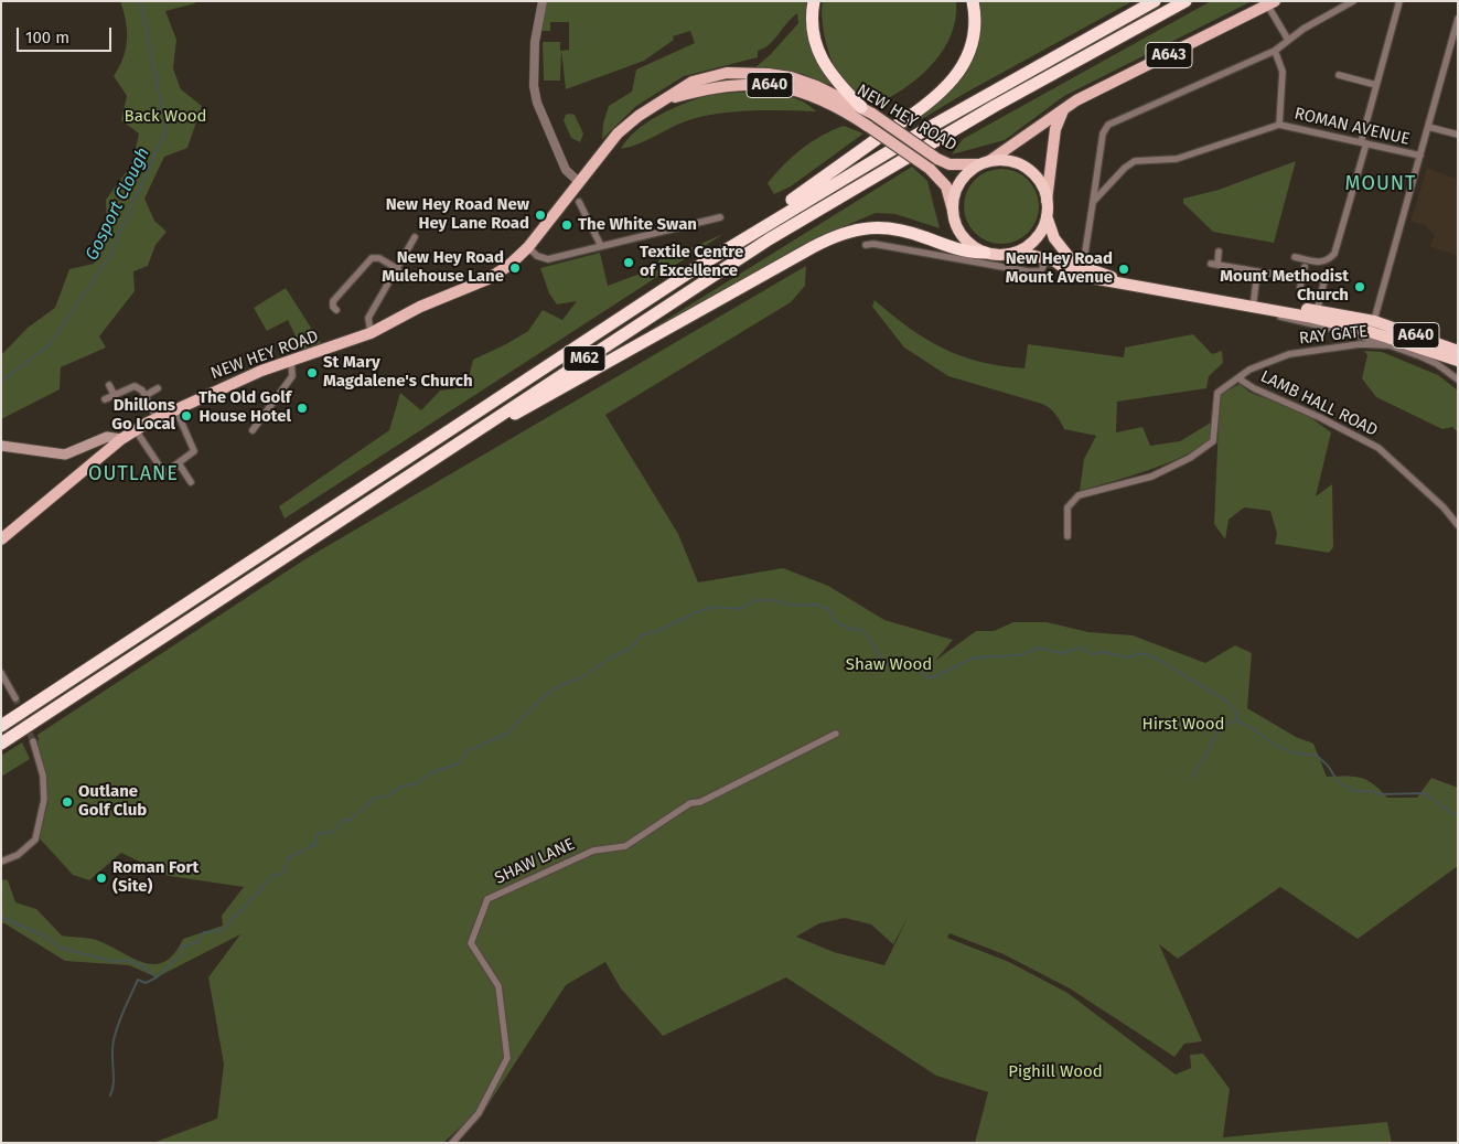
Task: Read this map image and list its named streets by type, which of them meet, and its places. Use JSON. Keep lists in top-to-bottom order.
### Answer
{
  "streets": {
    "highway": ["A640", "M62"],
    "main road": ["A643", "NEW HEY ROAD"],
    "street": [
      "ROMAN AVENUE",
      "RAY GATE",
      "LAMB HALL ROAD",
      "SHAW LANE"
    ]
  },
  "crossings": [
    ["A643", "A640"],
    ["A643", "NEW HEY ROAD"],
    ["A640", "NEW HEY ROAD"],
    ["RAY GATE", "LAMB HALL ROAD"]
  ],
  "districts": ["MOUNT", "OUTLANE"],
  "water": ["Gosport Clough"],
  "parks": [
    "Back Wood",
    "Shaw Wood",
    "Hirst Wood",
    "Pighill Wood"
  ],
  "places": [
    "New Hey Road New Hey Lane Road",
    "The White Swan",
    "Textile Centre of Excellence",
    "New Hey Road Mulehouse Lane",
    "New Hey Road Mount Avenue",
    "Mount Methodist Church",
    "St Mary Magdalene's Church",
    "The Old Golf House Hotel",
    "Dhillons Go Local",
    "Outlane Golf Club",
    "Roman Fort (Site)"
  ],
  "scale_bar": "100 m"
}
